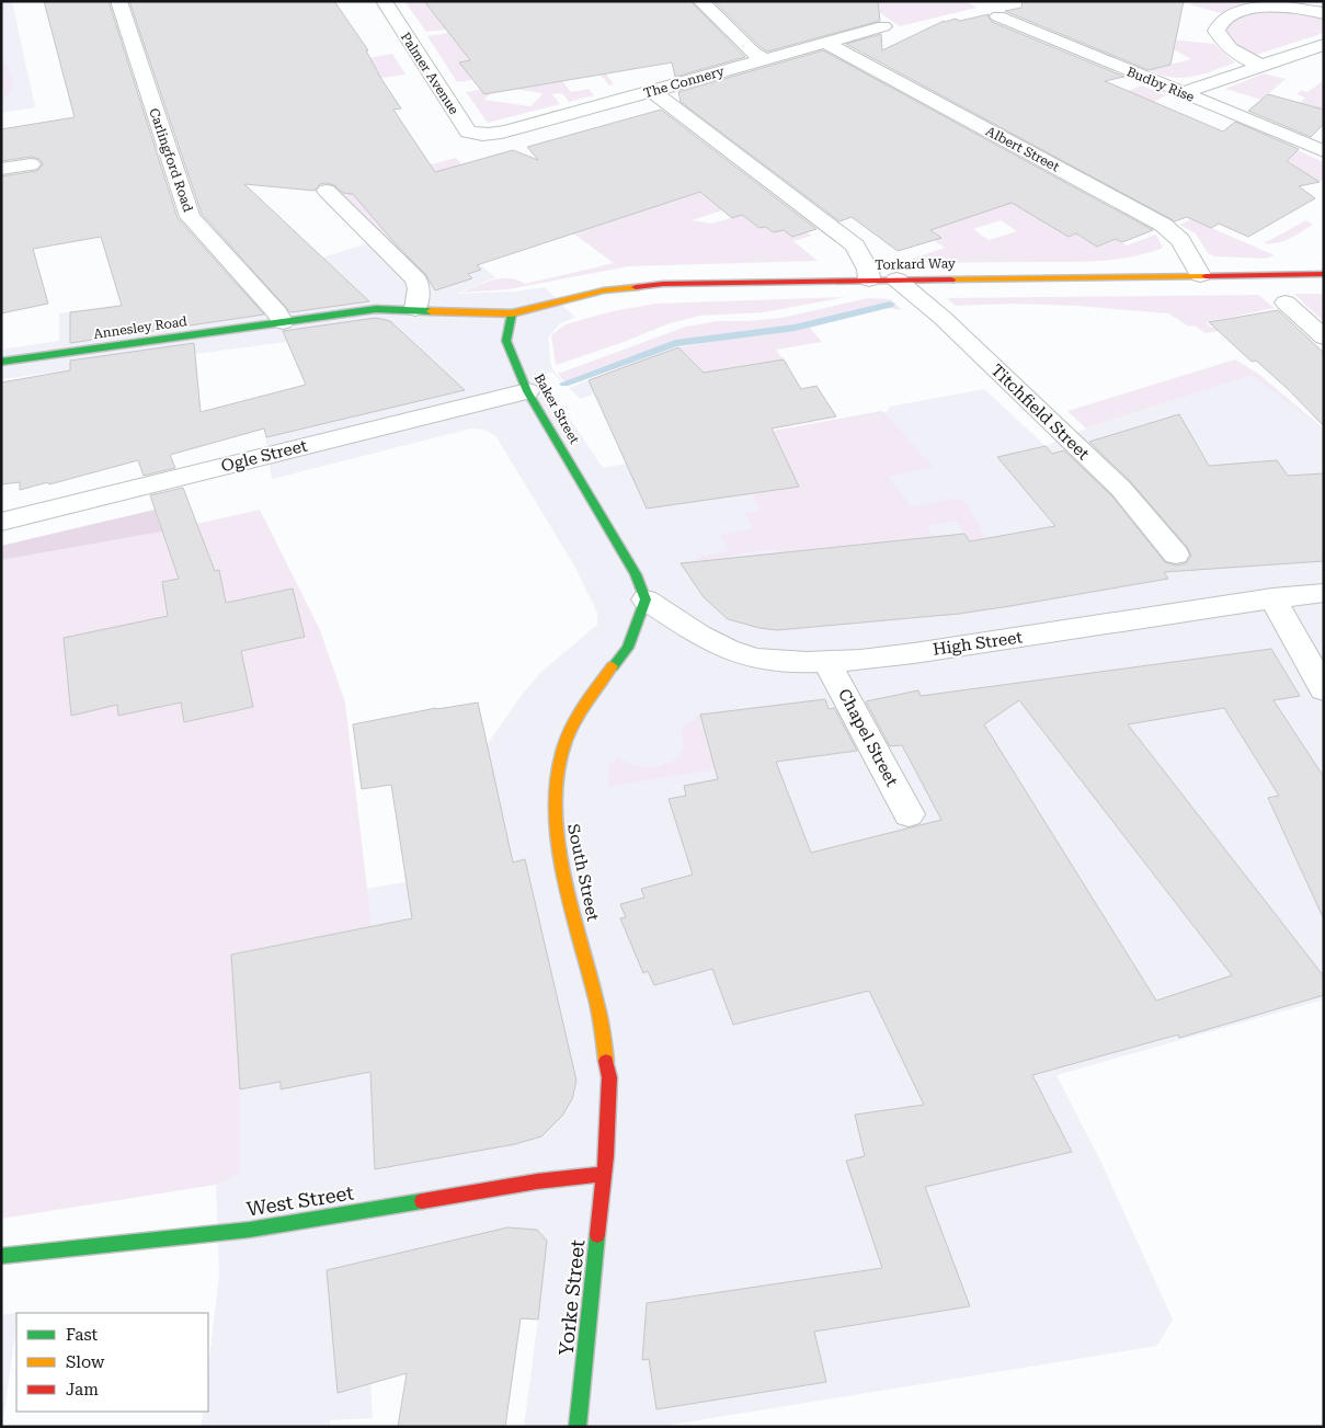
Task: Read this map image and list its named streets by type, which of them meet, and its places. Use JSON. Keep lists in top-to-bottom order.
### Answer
{
  "streets": {
    "street": [
      "Palmer Avenue",
      "The Connery",
      "Budby Rise",
      "Albert Street",
      "Carlingford Road",
      "Torkard Way",
      "Annesley Road",
      "Baker Street",
      "Titchfield Street",
      "Ogle Street",
      "High Street",
      "Chapel Street",
      "South Street",
      "West Street",
      "Yorke Street"
    ]
  },
  "crossings": [
    ["Palmer Avenue", "The Connery"],
    ["The Connery", "Albert Street"],
    ["Albert Street", "Torkard Way"],
    ["Carlingford Road", "Annesley Road"],
    ["Torkard Way", "Baker Street"],
    ["Torkard Way", "Titchfield Street"],
    ["Baker Street", "Ogle Street"],
    ["Baker Street", "High Street"],
    ["Baker Street", "South Street"],
    ["High Street", "Chapel Street"],
    ["High Street", "South Street"],
    ["South Street", "West Street"],
    ["South Street", "Yorke Street"],
    ["West Street", "Yorke Street"]
  ],
  "legend": ["Fast", "Slow", "Jam"]
}
